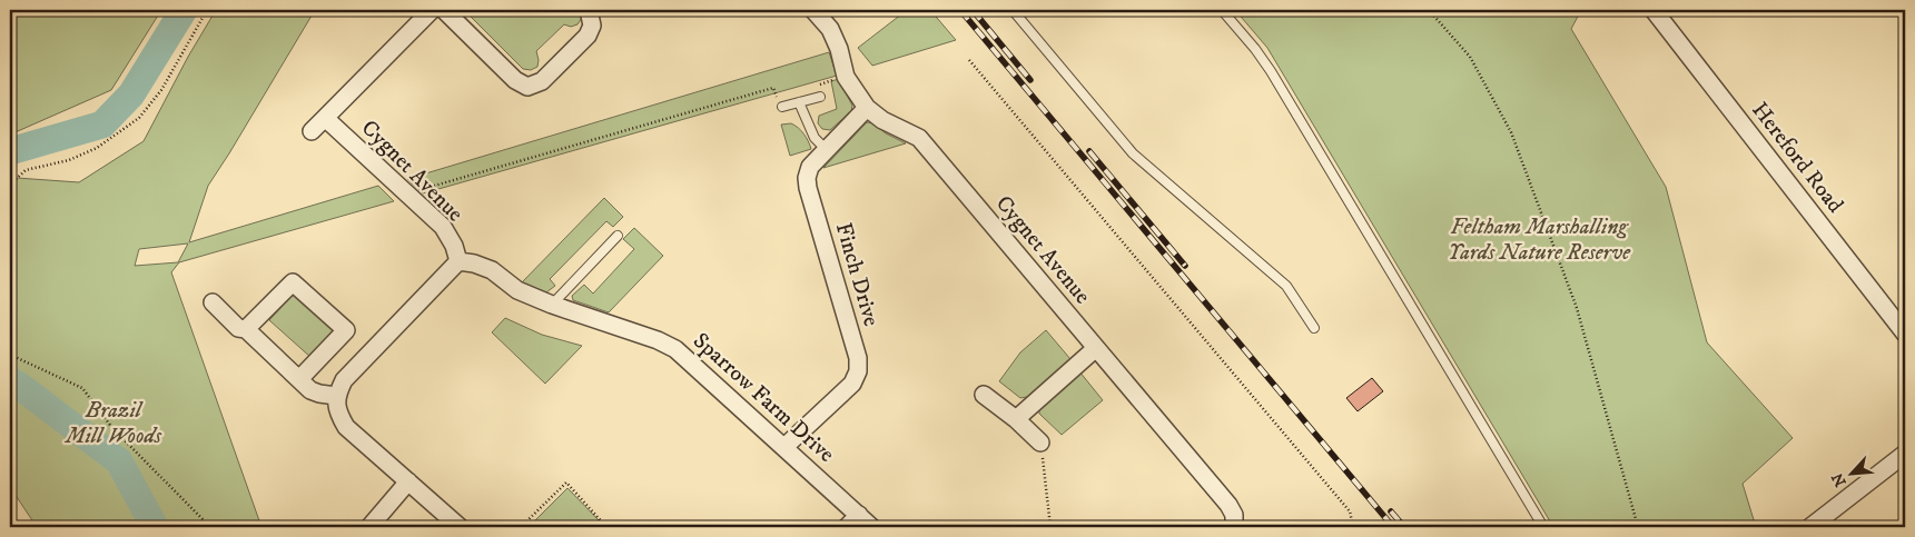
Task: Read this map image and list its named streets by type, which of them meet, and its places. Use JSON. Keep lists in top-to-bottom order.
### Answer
{
  "streets": {
    "street": [
      "Hereford Road",
      "Cygnet Avenue",
      "Finch Drive",
      "Sparrow Farm Drive"
    ]
  },
  "crossings": [
    ["Cygnet Avenue", "Finch Drive"],
    ["Cygnet Avenue", "Sparrow Farm Drive"],
    ["Finch Drive", "Sparrow Farm Drive"]
  ],
  "parks": ["Feltham Marshalling Yards Nature Reserve", "Brazil Mill Woods"],
  "north": "bottom left"
}
